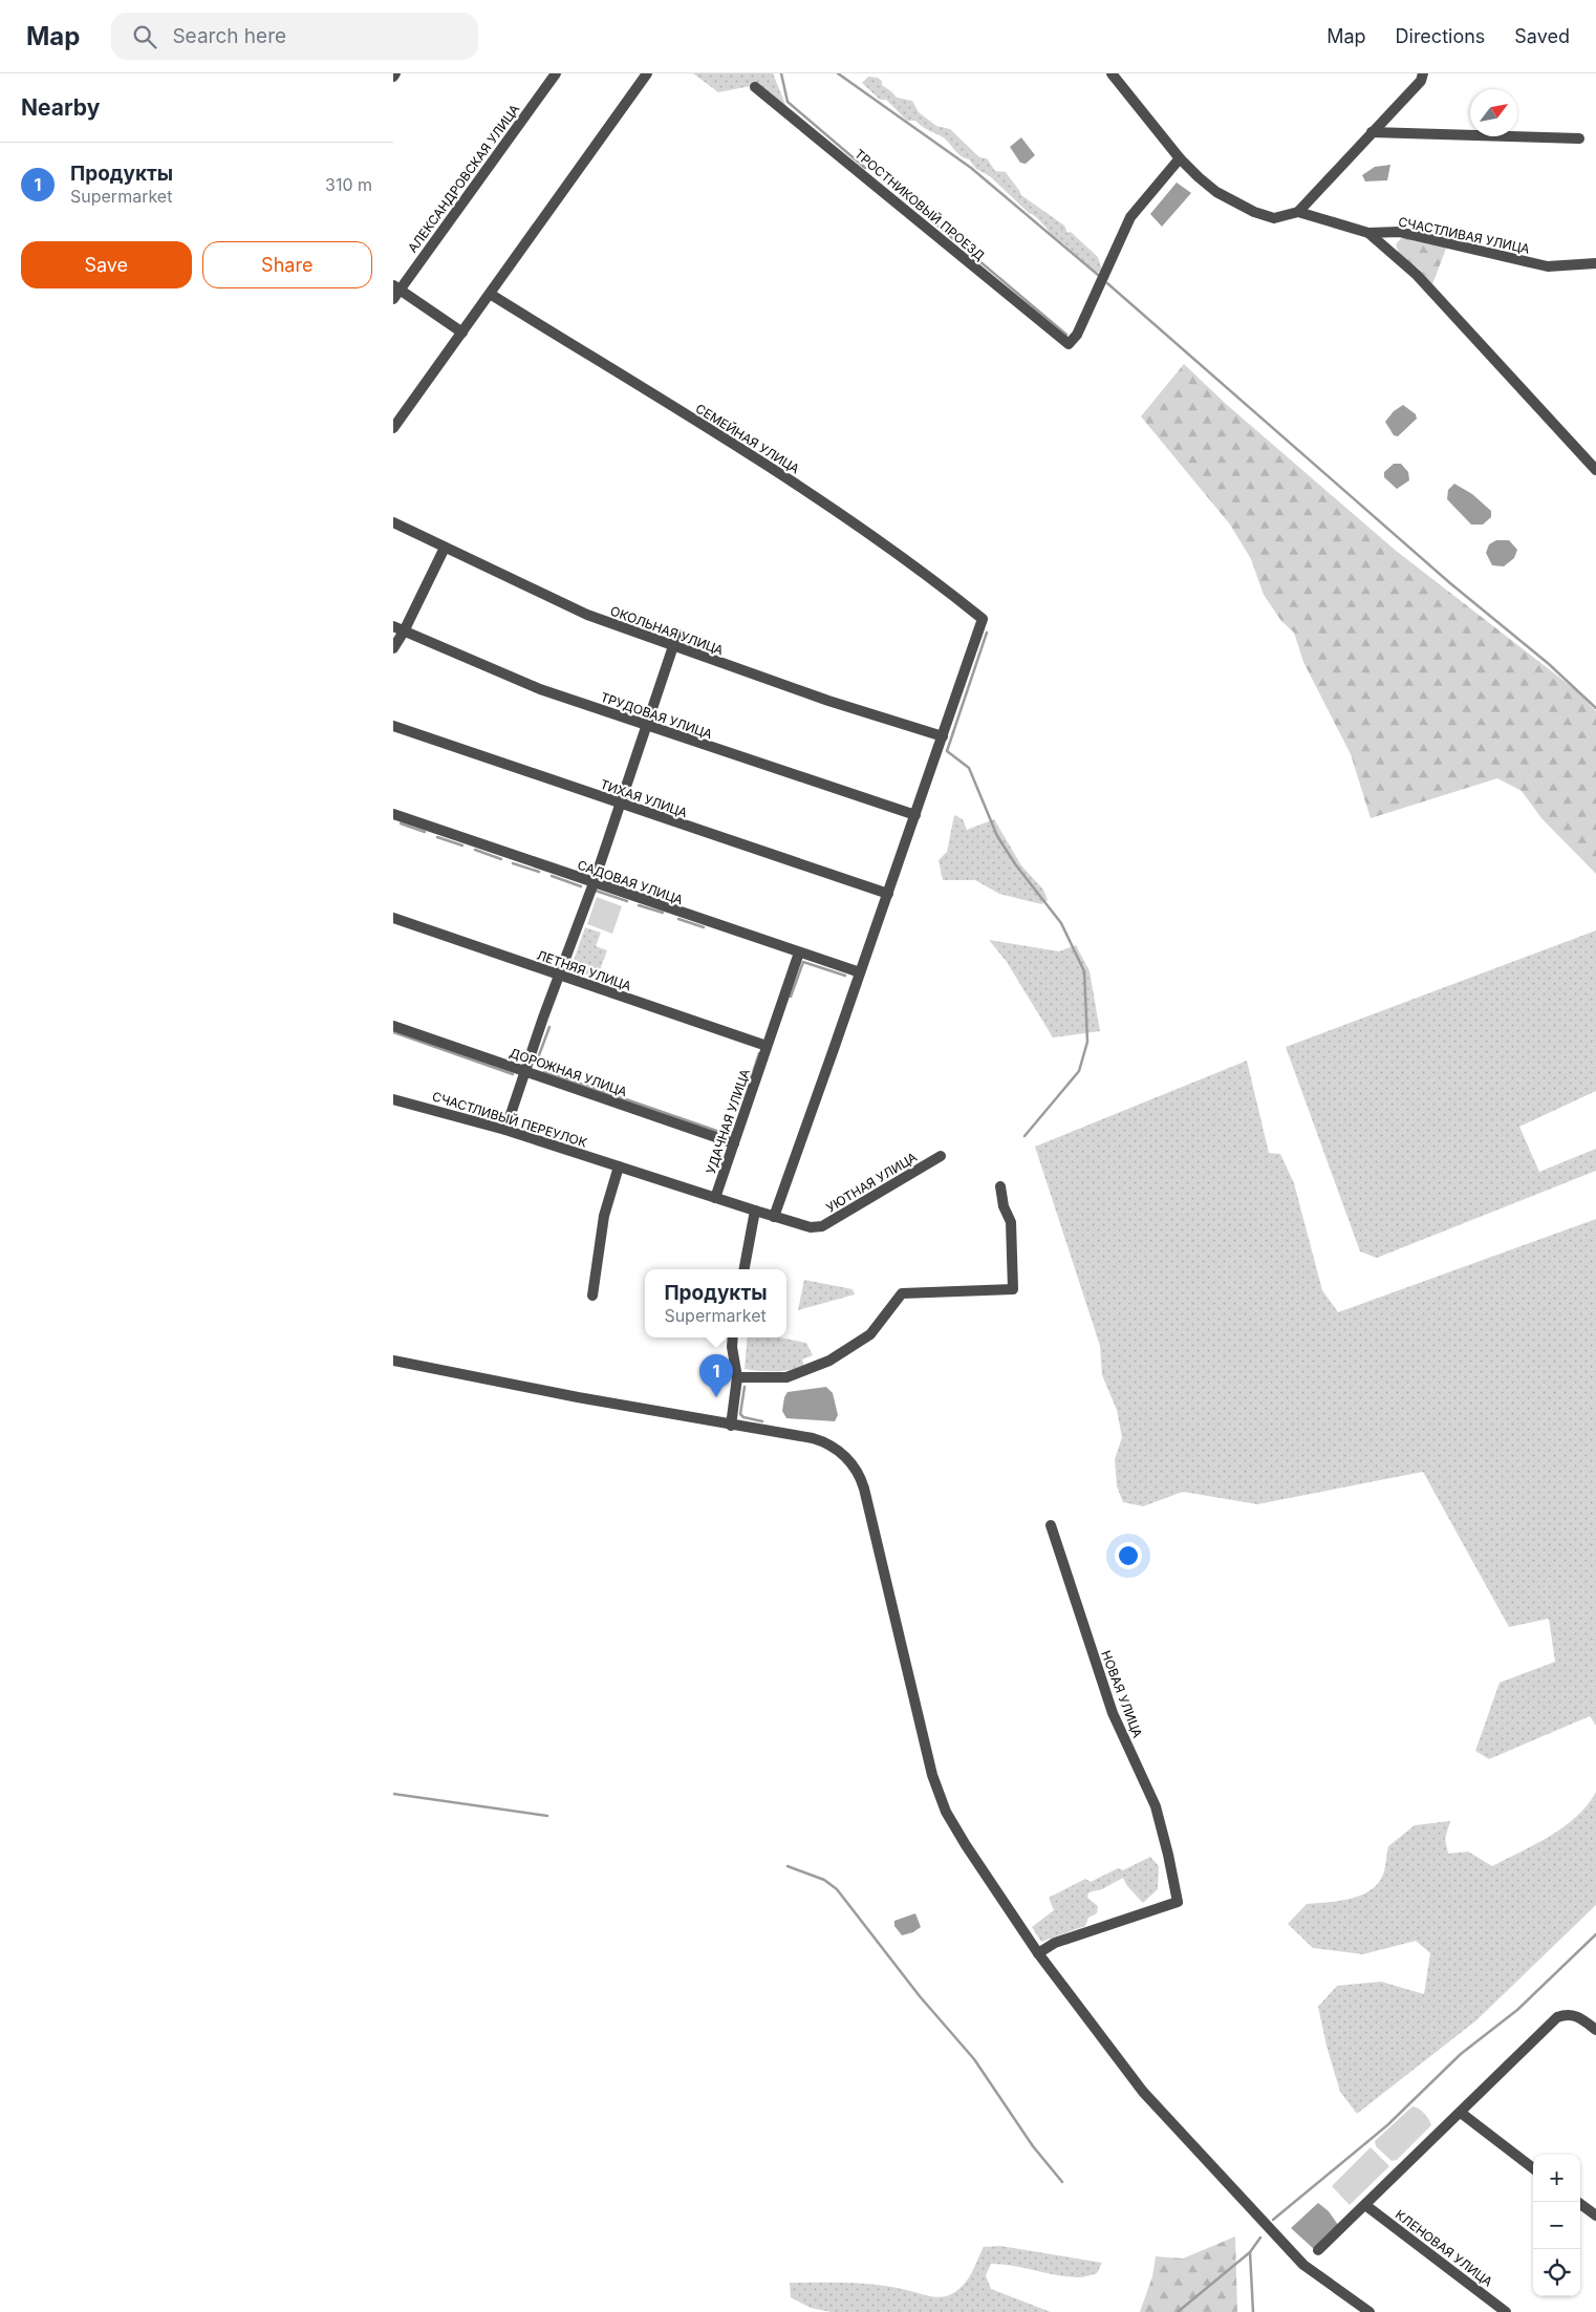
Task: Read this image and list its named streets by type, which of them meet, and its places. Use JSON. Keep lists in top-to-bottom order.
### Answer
{
  "streets": {
    "street": [
      "АЛЕКСАНДРОВСКАЯ УЛИЦА",
      "ТРОСТНИКОВЫЙ ПРОЕЗД",
      "СЧАСТЛИВАЯ УЛИЦА",
      "СЕМЕЙНАЯ УЛИЦА",
      "ОКОЛЬНАЯ УЛИЦА",
      "ТРУДОВАЯ УЛИЦА",
      "ТИХАЯ УЛИЦА",
      "САДОВАЯ УЛИЦА",
      "ЛЕТНЯЯ УЛИЦА",
      "ДОРОЖНАЯ УЛИЦА",
      "СЧАСТЛИВЫЙ ПЕРЕУЛОК",
      "УДАЧНАЯ УЛИЦА",
      "УЮТНАЯ УЛИЦА",
      "НОВАЯ УЛИЦА",
      "КЛЕНОВАЯ УЛИЦА"
    ]
  },
  "crossings": [
    ["СЕМЕЙНАЯ УЛИЦА", "ОКОЛЬНАЯ УЛИЦА"],
    ["САДОВАЯ УЛИЦА", "УДАЧНАЯ УЛИЦА"],
    ["ЛЕТНЯЯ УЛИЦА", "УДАЧНАЯ УЛИЦА"],
    ["ДОРОЖНАЯ УЛИЦА", "УДАЧНАЯ УЛИЦА"],
    ["СЧАСТЛИВЫЙ ПЕРЕУЛОК", "УДАЧНАЯ УЛИЦА"]
  ],
  "north": "top right",
  "page": {
    "header": "Map",
    "search": "Search here",
    "nav": ["Map", "Directions", "Saved"],
    "heading": "Nearby",
    "list": [
      {
        "mark": "1",
        "name": "Продукты",
        "note": "Supermarket",
        "value": "310 m"
      }
    ],
    "buttons": ["Save", "Share"],
    "popup": ["Продукты", "Supermarket"],
    "pins": "1",
    "map_buttons": ["+", "−"]
  }
}
